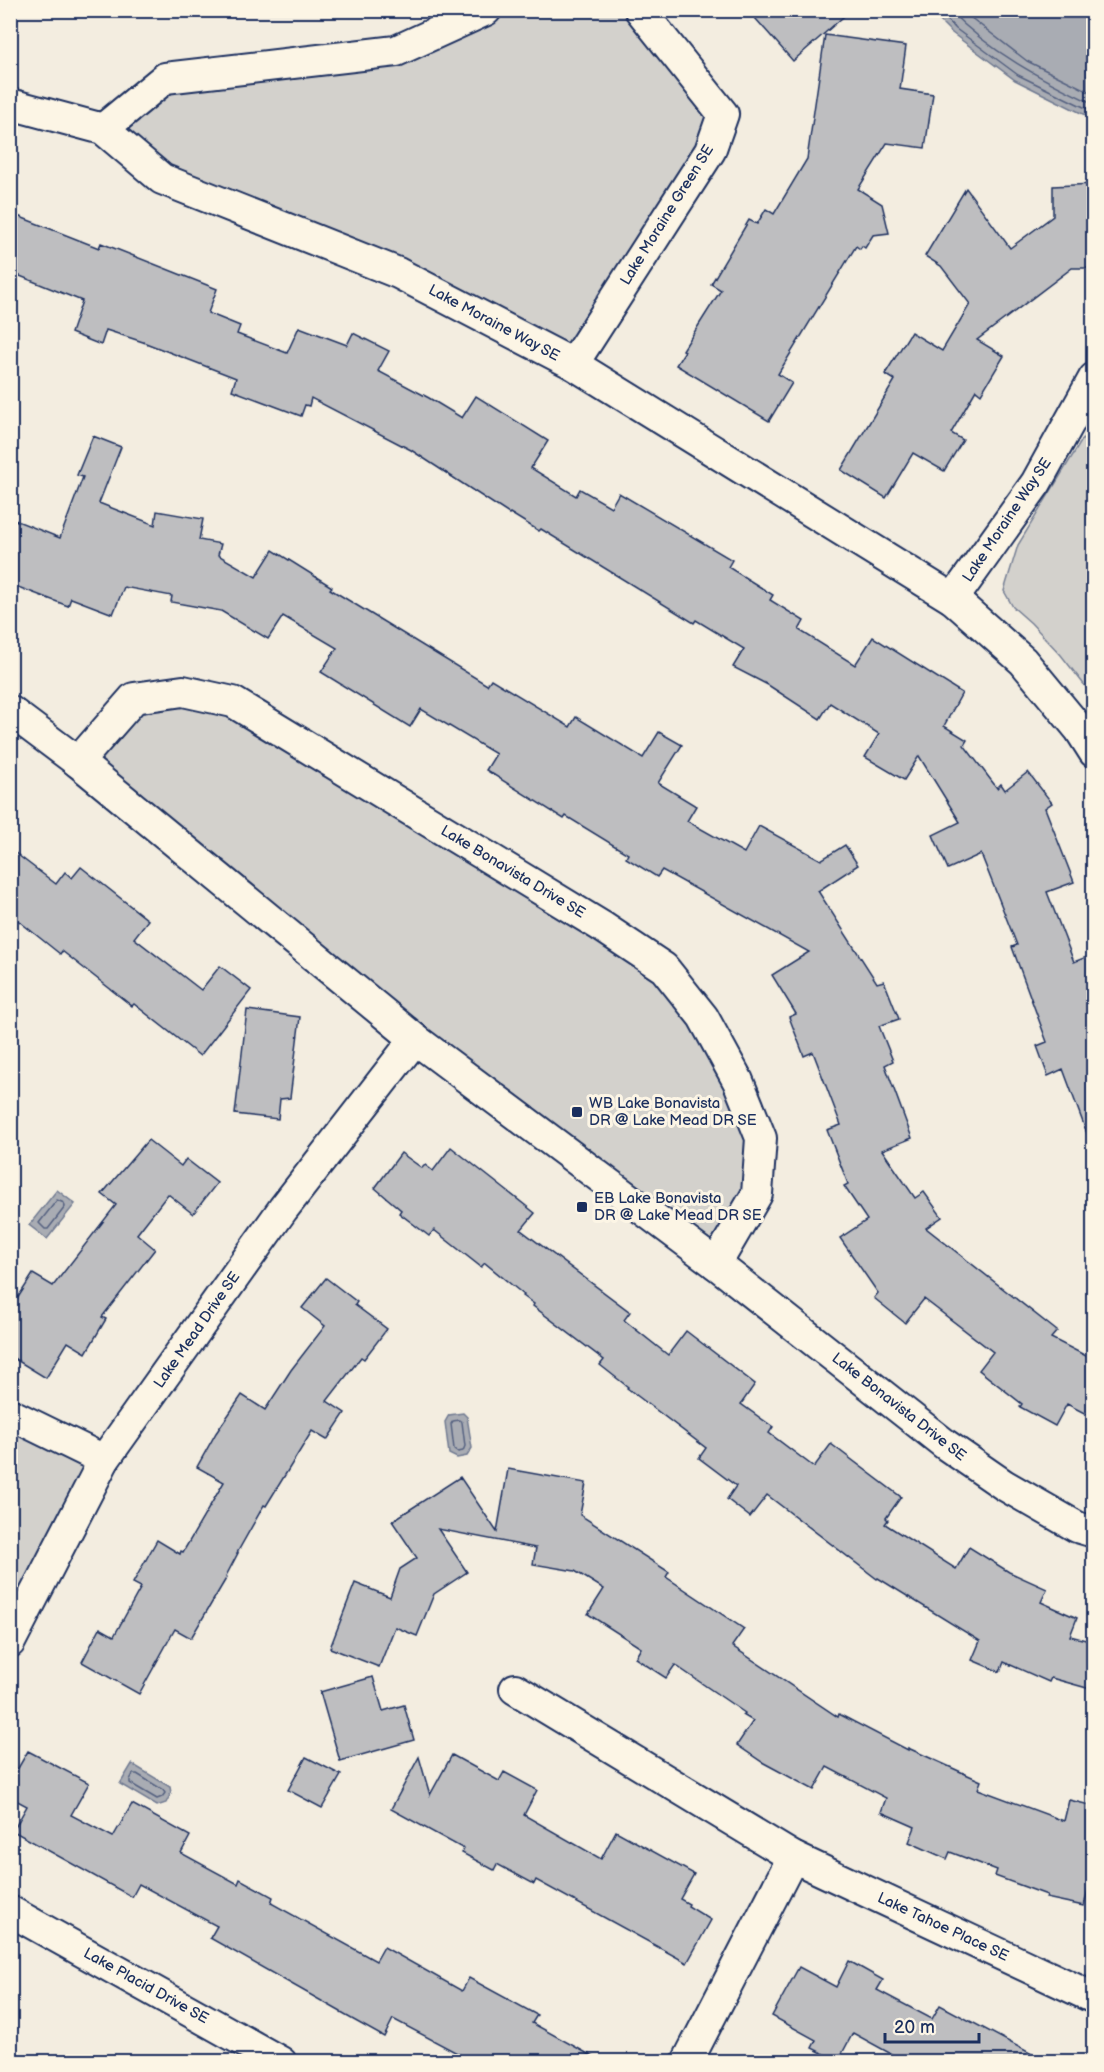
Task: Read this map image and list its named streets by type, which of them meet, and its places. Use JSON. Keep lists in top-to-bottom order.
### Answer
{
  "streets": {
    "street": [
      "Lake Moraine Green SE",
      "Lake Moraine Way SE",
      "Lake Bonavista Drive SE",
      "Lake Mead Drive SE",
      "Lake Tahoe Place SE",
      "Lake Placid Drive SE"
    ]
  },
  "crossings": [
    ["Lake Moraine Green SE", "Lake Moraine Way SE"],
    ["Lake Bonavista Drive SE", "Lake Mead Drive SE"]
  ],
  "places": {
    "transit": ["WB Lake Bonavista DR @ Lake Mead DR SE", "EB Lake Bonavista DR @ Lake Mead DR SE"]
  },
  "scale_bar": "20 m"
}
